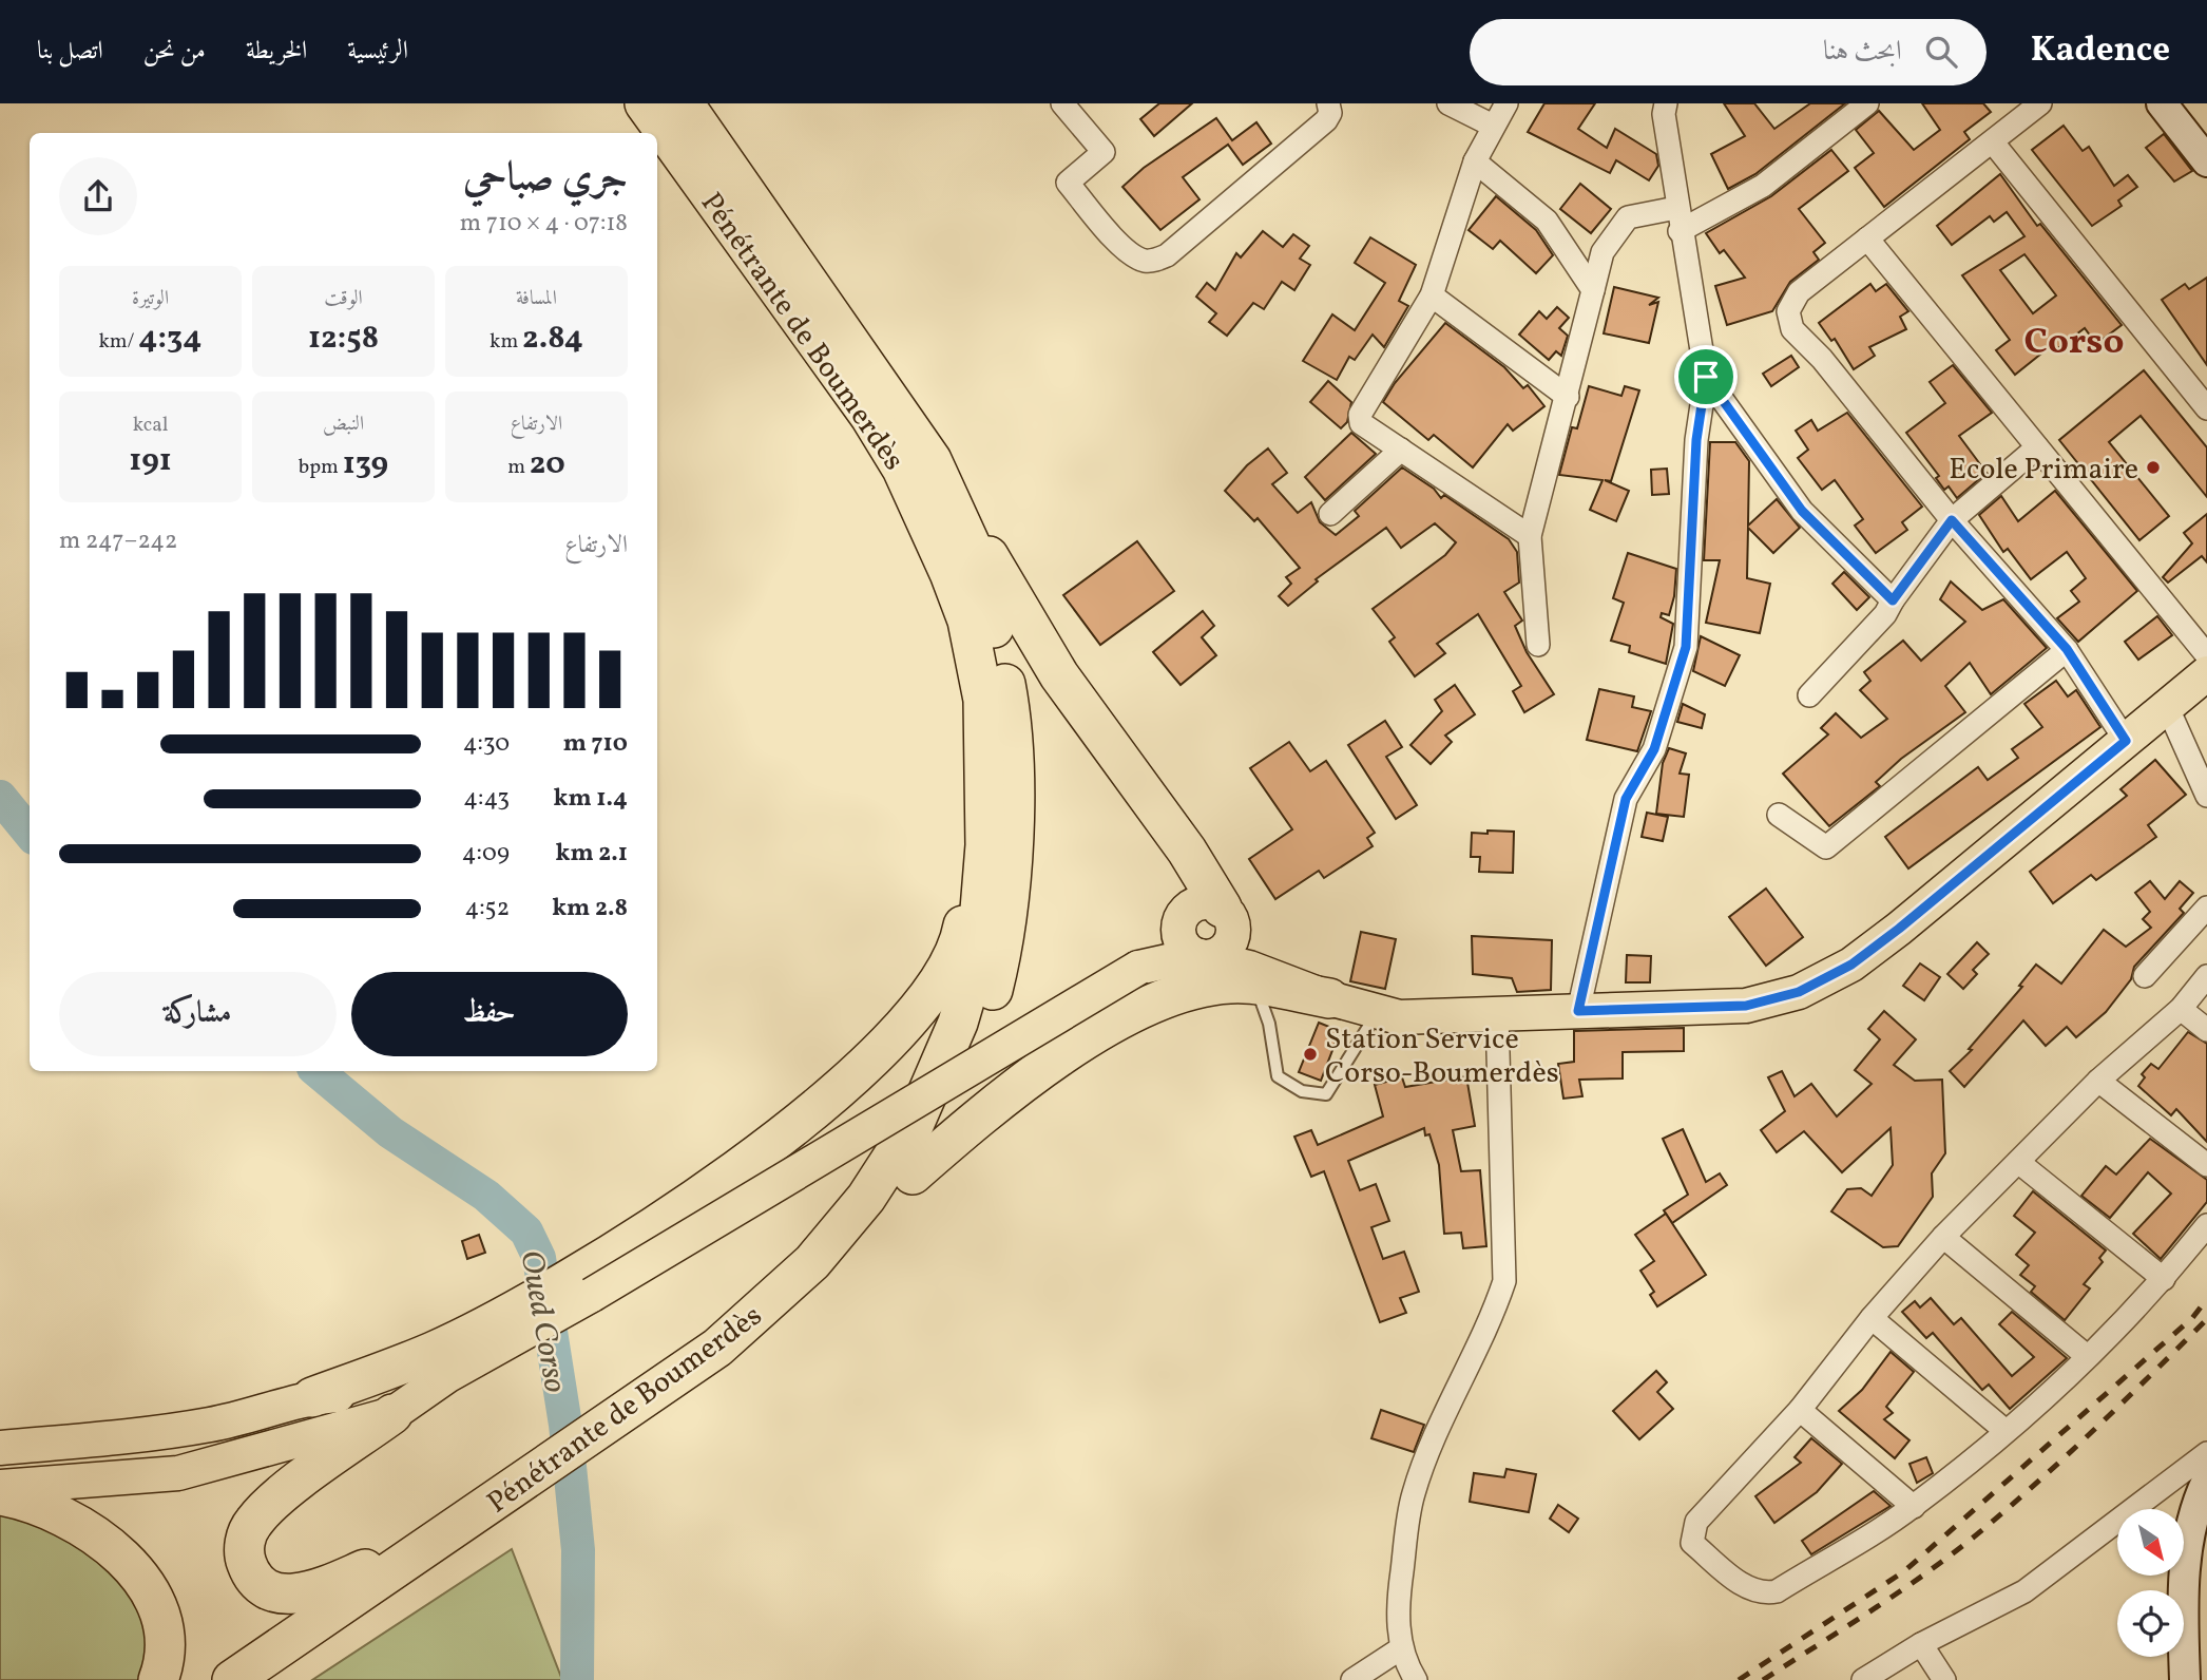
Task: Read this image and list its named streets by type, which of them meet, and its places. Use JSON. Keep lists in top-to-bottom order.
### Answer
{
  "streets": {
    "highway": ["Pénétrante de Boumerdès"]
  },
  "districts": ["Corso"],
  "water": ["Oued Corso"],
  "places": ["Ecole Primaire", "Station Service Corso-Boumerdès"],
  "north": "bottom right",
  "page": {
    "header": "Kadence",
    "search": "ابحث هنا",
    "nav": [
      "الرئيسية",
      "الخريطة",
      "من نحن",
      "اتصل بنا"
    ],
    "heading": ["جري صباحي", "07:18 · 4 × 710 m"],
    "stats": [
      ["المسافة", "2.84 km"],
      ["الوقت", "12:58"],
      ["الوتيرة", "4:34 /km"],
      ["الارتفاع", "20 m"],
      ["النبض", "139 bpm"],
      ["kcal", "191"]
    ],
    "chart": ["الارتفاع", "242–247 m"],
    "list": [
      {
        "name": "710 m",
        "note": "4:30"
      },
      {
        "name": "1.4 km",
        "note": "4:43"
      },
      {
        "name": "2.1 km",
        "note": "4:09"
      },
      {
        "name": "2.8 km",
        "note": "4:52"
      }
    ],
    "buttons": ["حفظ", "مشاركة"]
  }
}
